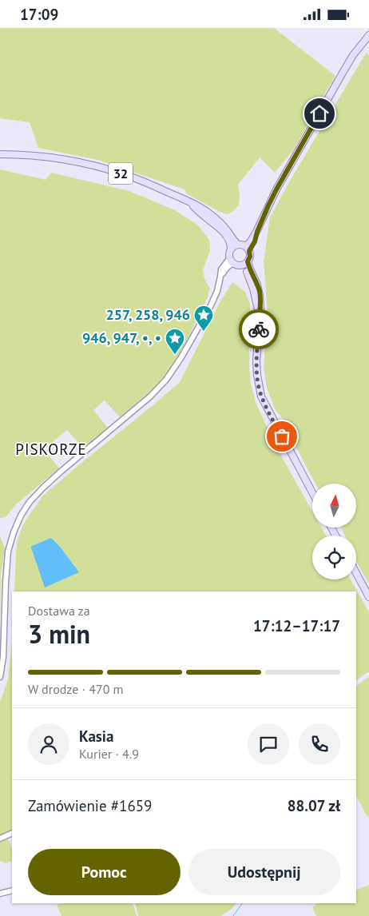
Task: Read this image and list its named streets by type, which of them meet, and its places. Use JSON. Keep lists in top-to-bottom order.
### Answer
{
  "streets": {
    "main road": ["32"]
  },
  "districts": ["PISKORZE"],
  "places": {
    "place": ["257, 258, 946", "946, 947, •, •"]
  },
  "north": "top",
  "page": {
    "status": "17:09",
    "heading": ["3 min", "Dostawa za", "17:12–17:17"],
    "panel": [
      "Kasia",
      "Kurier · 4.9",
      "Zamówienie #1659",
      "88.07 zł"
    ],
    "bar": "W drodze · 470 m",
    "buttons": ["Pomoc", "Udostępnij"]
  }
}
